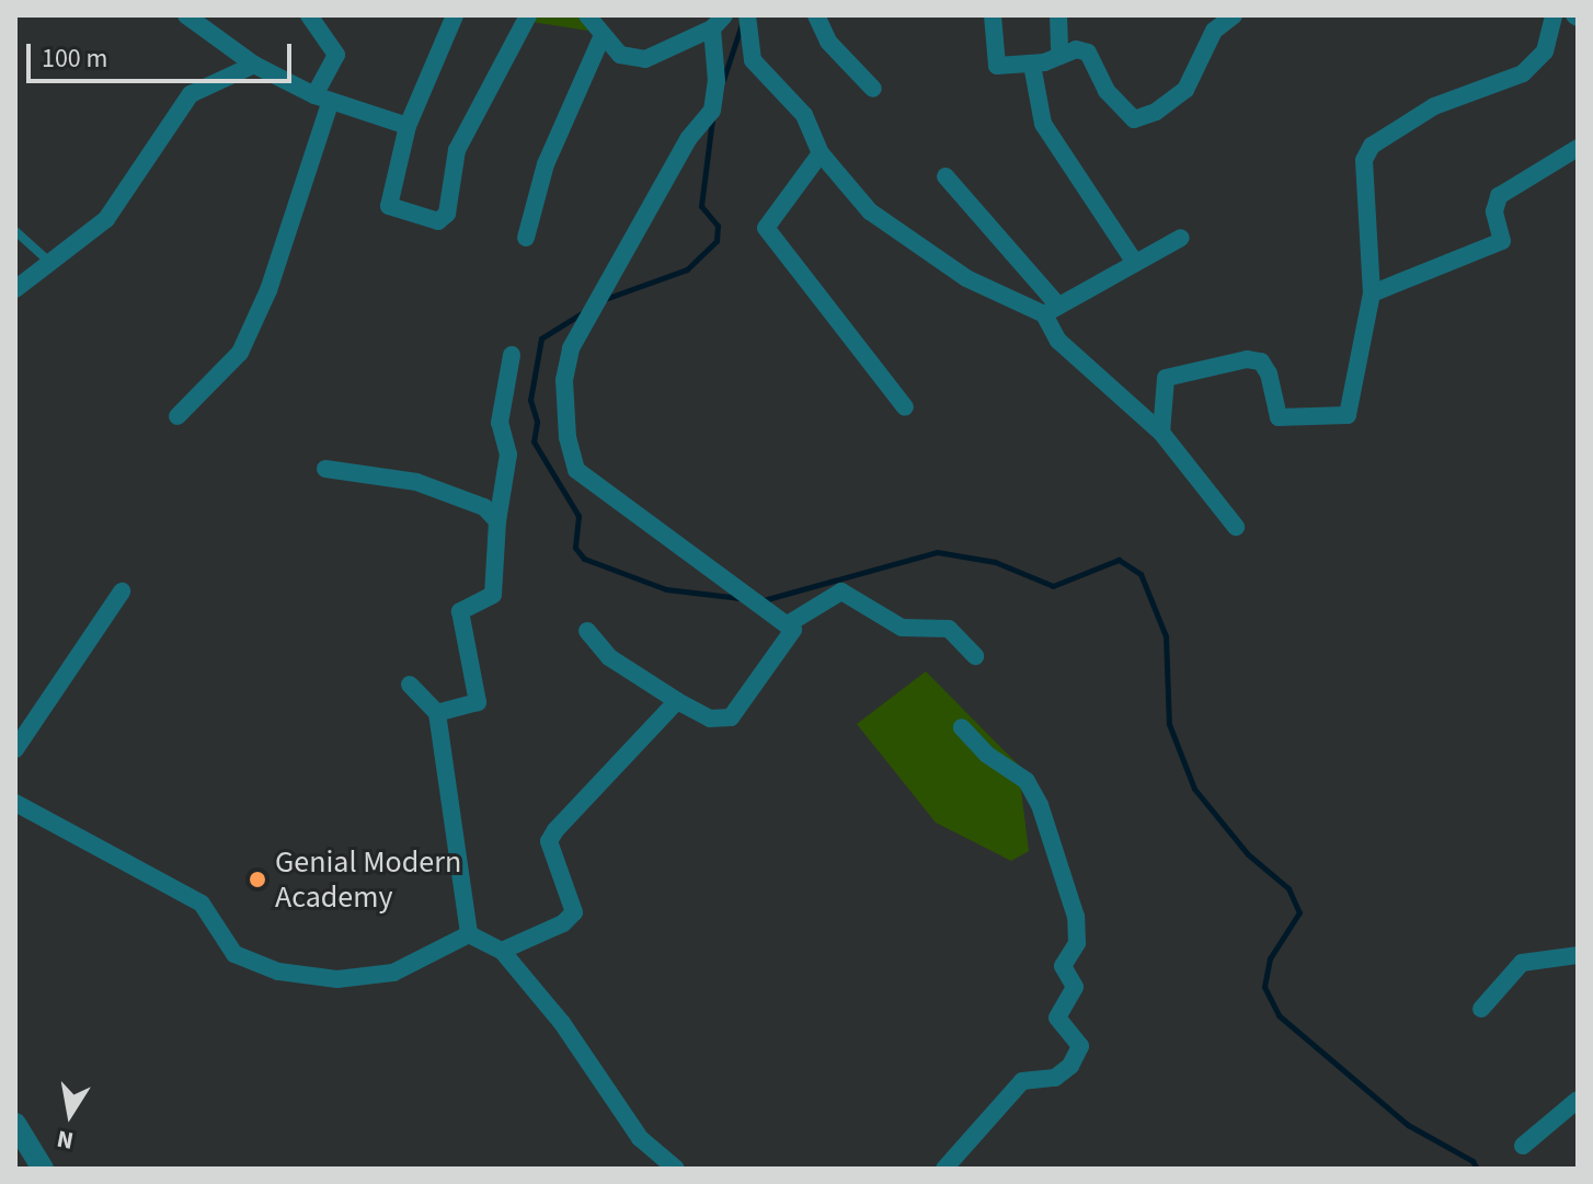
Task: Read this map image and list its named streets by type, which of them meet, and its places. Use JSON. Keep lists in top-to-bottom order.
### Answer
{
  "places": ["Genial Modern Academy"],
  "scale_bar": "100 m",
  "north": "bottom"
}
